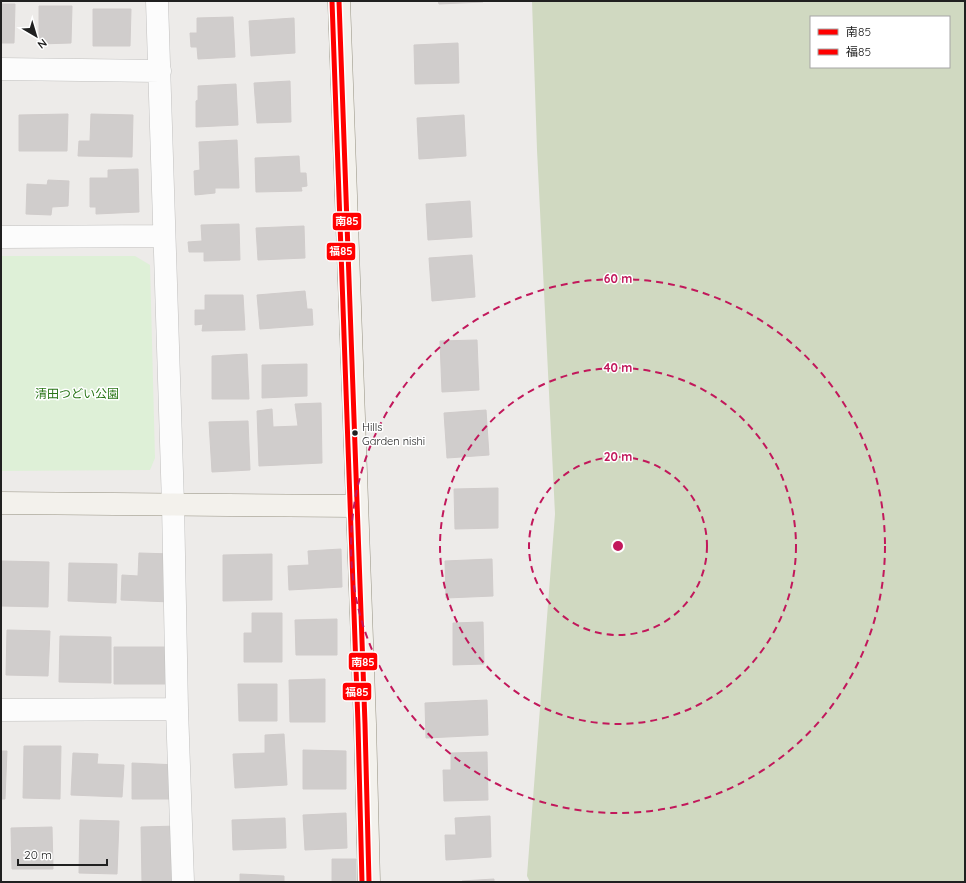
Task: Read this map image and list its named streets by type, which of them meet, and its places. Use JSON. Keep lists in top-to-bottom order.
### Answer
{
  "parks": ["清田つどい公園"],
  "places": ["Hills Garden nishi"],
  "lines": ["transit line 南85", "transit line 福85"],
  "legend": ["南85", "福85"],
  "scale_bar": "20 m",
  "north": "bottom right",
  "rings": ["60 m", "40 m", "20 m"]
}
